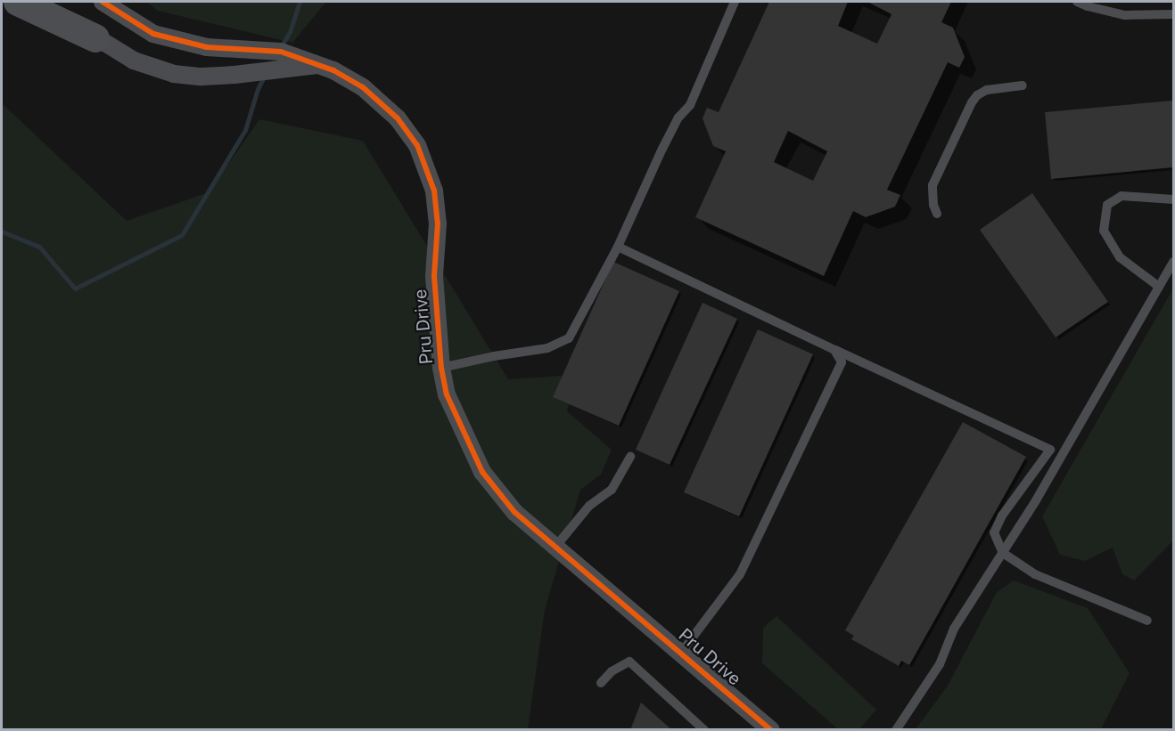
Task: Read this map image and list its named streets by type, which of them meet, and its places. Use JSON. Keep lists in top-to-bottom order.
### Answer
{
  "streets": {
    "street": ["Pru Drive"]
  }
}
